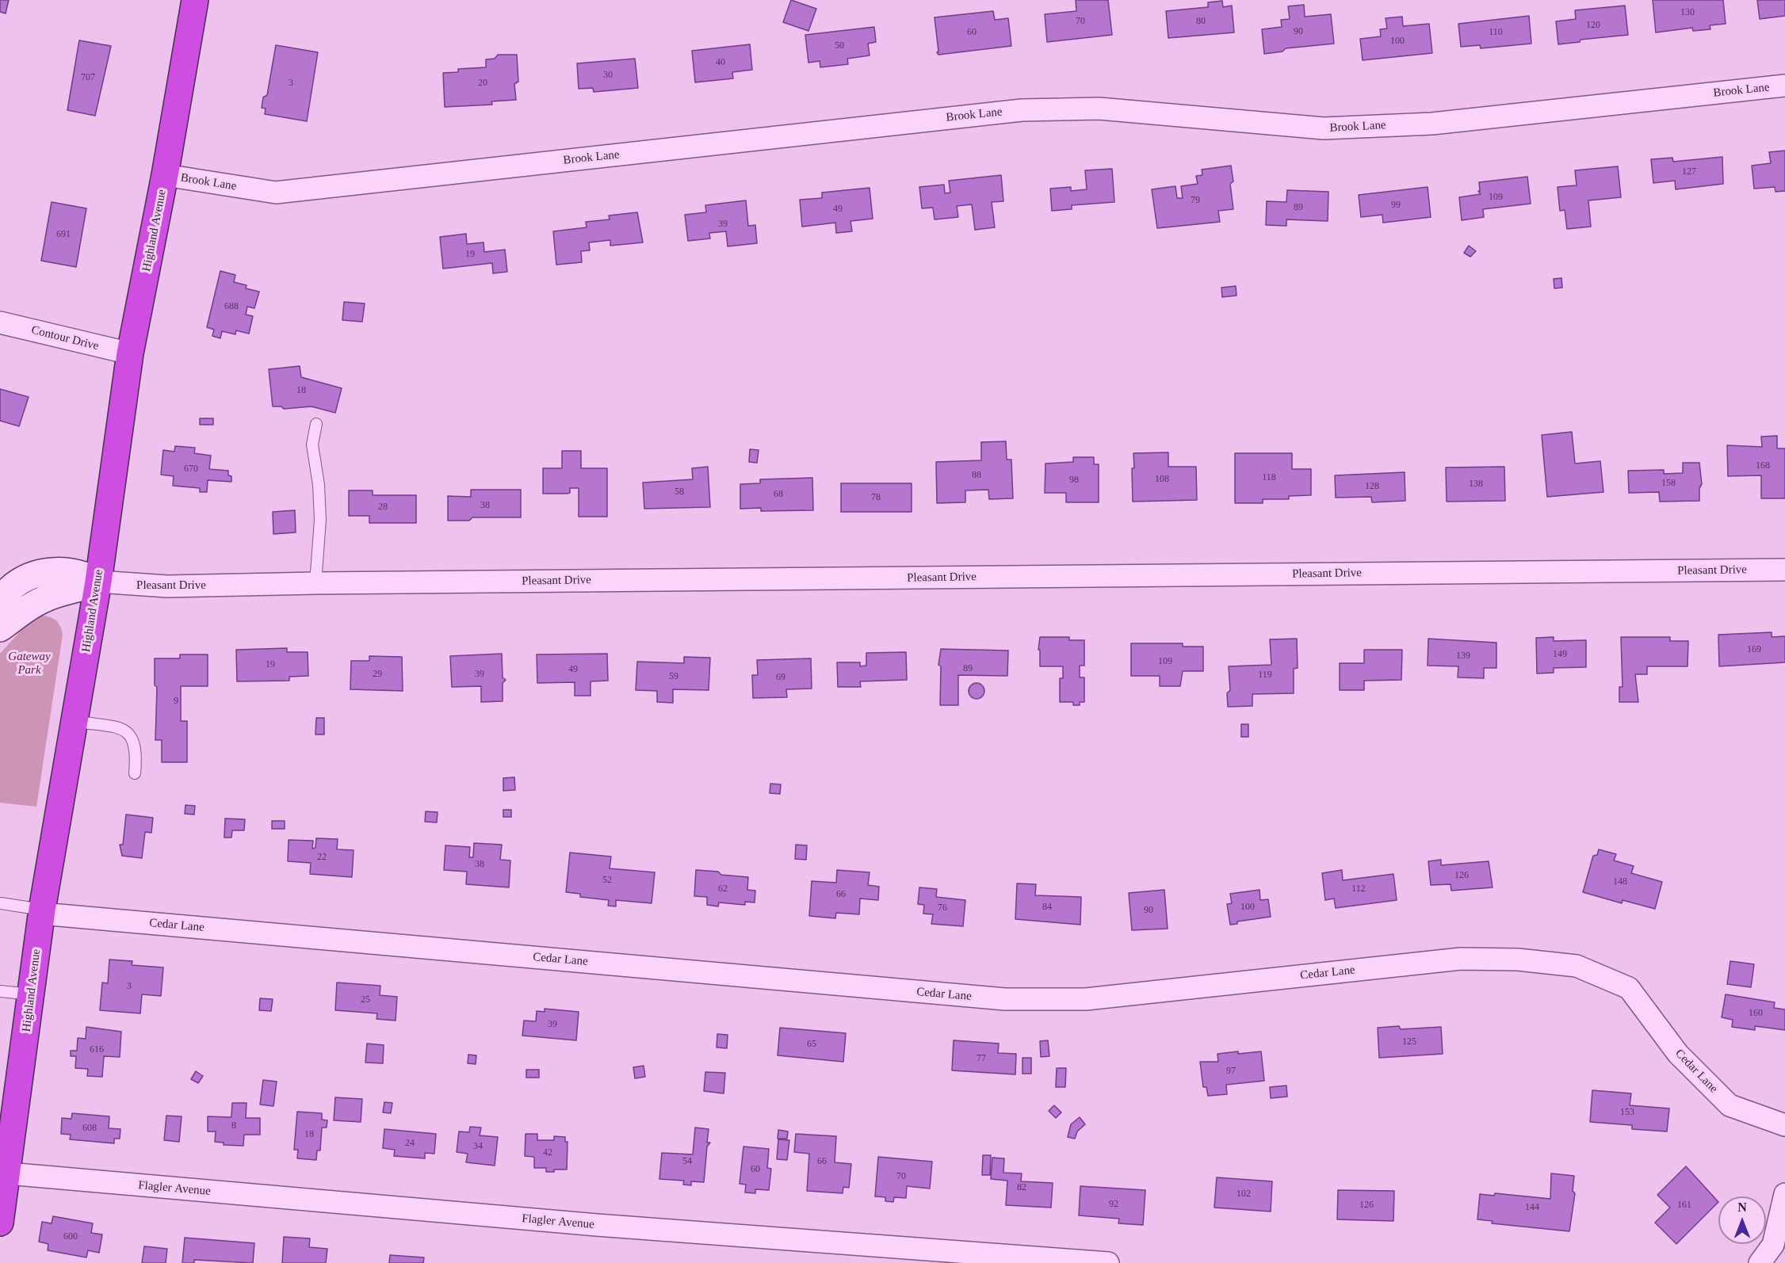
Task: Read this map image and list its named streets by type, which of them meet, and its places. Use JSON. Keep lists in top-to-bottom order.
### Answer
{
  "streets": {
    "highway": ["Highland Avenue"],
    "street": [
      "Brook Lane",
      "Contour Drive",
      "Pleasant Drive",
      "Cedar Lane",
      "Flagler Avenue"
    ]
  },
  "crossings": [
    ["Brook Lane", "Highland Avenue"],
    ["Highland Avenue", "Contour Drive"],
    ["Highland Avenue", "Pleasant Drive"],
    ["Highland Avenue", "Cedar Lane"],
    ["Highland Avenue", "Flagler Avenue"]
  ],
  "parks": ["Gateway Park"],
  "house_numbers": [
    "130",
    "70",
    "80",
    "120",
    "90",
    "60",
    "110",
    "100",
    "50",
    "40",
    "30",
    "707",
    "3",
    "20",
    "127",
    "109",
    "79",
    "99",
    "89",
    "49",
    "39",
    "691",
    "19",
    "688",
    "18",
    "168",
    "670",
    "88",
    "118",
    "108",
    "98",
    "158",
    "138",
    "128",
    "58",
    "68",
    "78",
    "38",
    "28",
    "169",
    "149",
    "139",
    "109",
    "19",
    "89",
    "49",
    "29",
    "39",
    "119",
    "59",
    "69",
    "9",
    "22",
    "38",
    "126",
    "52",
    "148",
    "62",
    "112",
    "66",
    "84",
    "100",
    "76",
    "90",
    "3",
    "25",
    "160",
    "39",
    "125",
    "65",
    "616",
    "77",
    "97",
    "153",
    "8",
    "608",
    "18",
    "24",
    "34",
    "42",
    "54",
    "66",
    "60",
    "70",
    "82",
    "102",
    "92",
    "126",
    "161",
    "144",
    "600"
  ],
  "north": "top"
}
